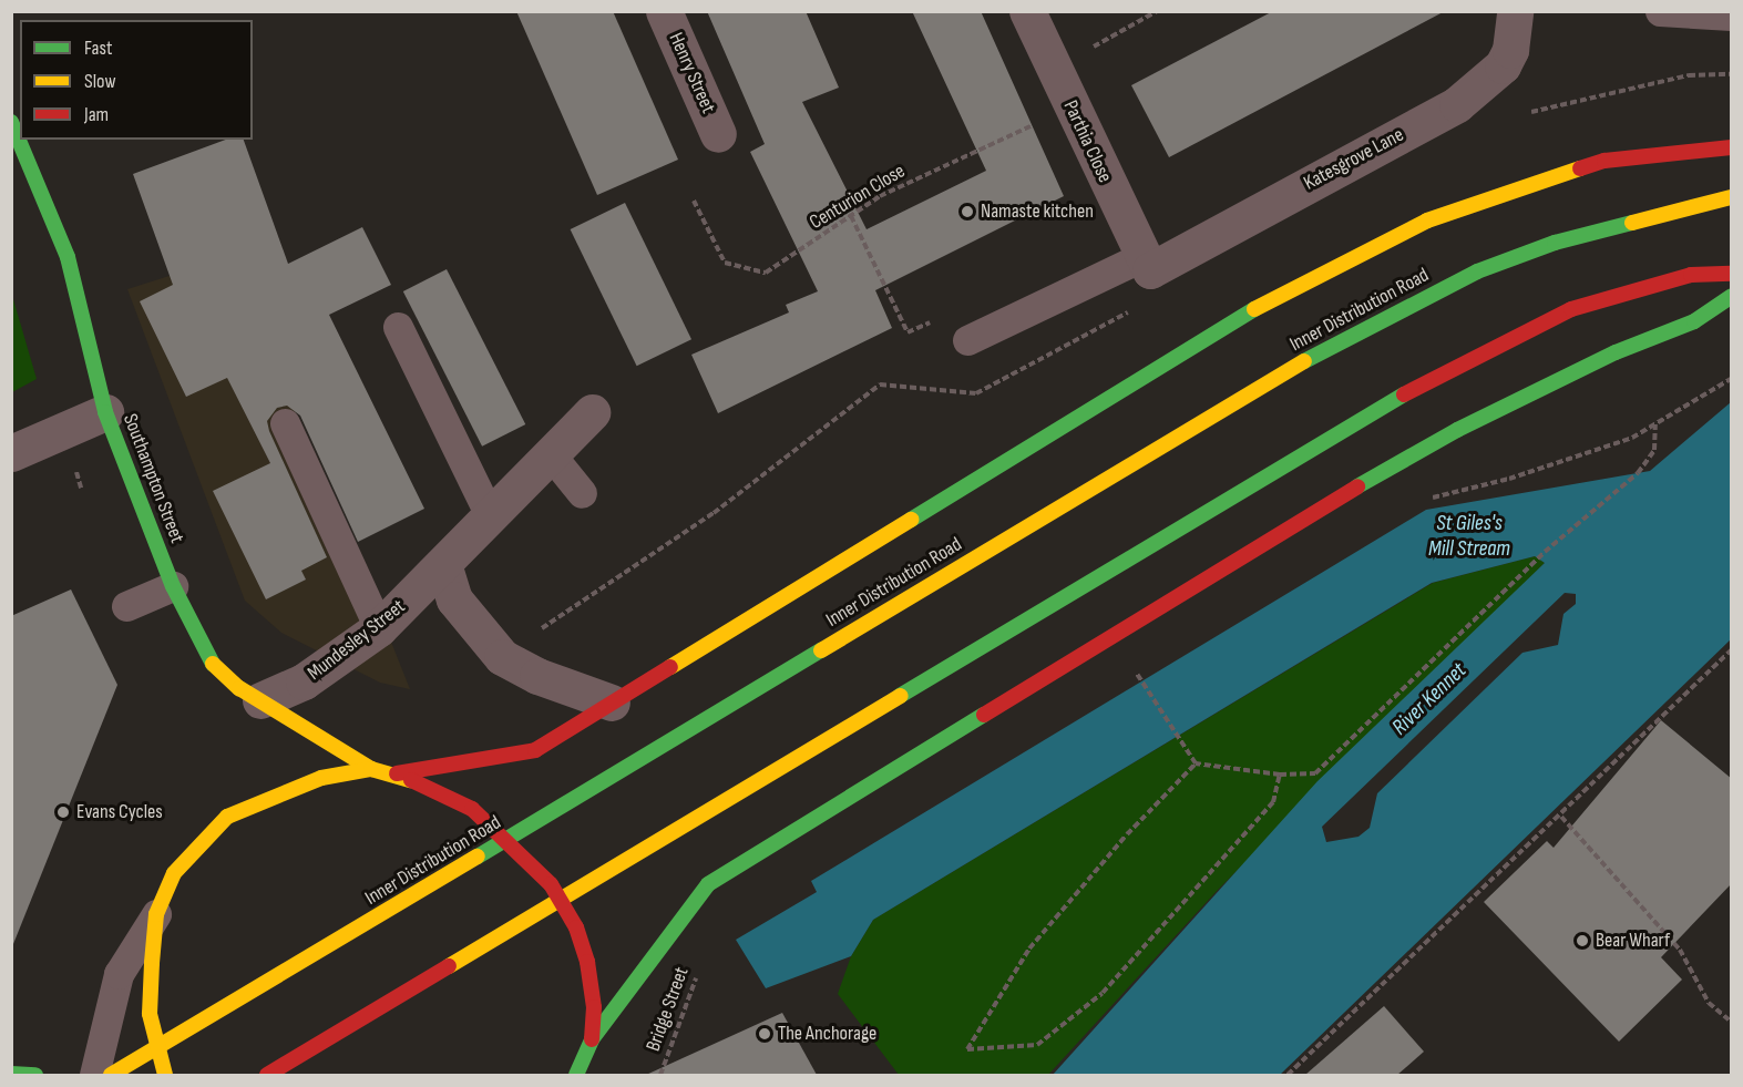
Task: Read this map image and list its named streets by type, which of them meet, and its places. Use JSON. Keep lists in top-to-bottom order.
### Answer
{
  "streets": {
    "main road": ["Inner Distribution Road", "Southampton Street"],
    "street": [
      "Henry Street",
      "Parthia Close",
      "Katesgrove Lane",
      "Mundesley Street"
    ],
    "path": ["Centurion Close", "Bridge Street"]
  },
  "crossings": [
    ["Parthia Close", "Katesgrove Lane"],
    ["Parthia Close", "Centurion Close"],
    ["Southampton Street", "Mundesley Street"]
  ],
  "water": ["St Giles's Mill Stream", "River Kennet"],
  "places": [
    "Namaste kitchen",
    "Evans Cycles",
    "Bear Wharf",
    "The Anchorage"
  ],
  "legend": ["Fast", "Slow", "Jam"]
}
